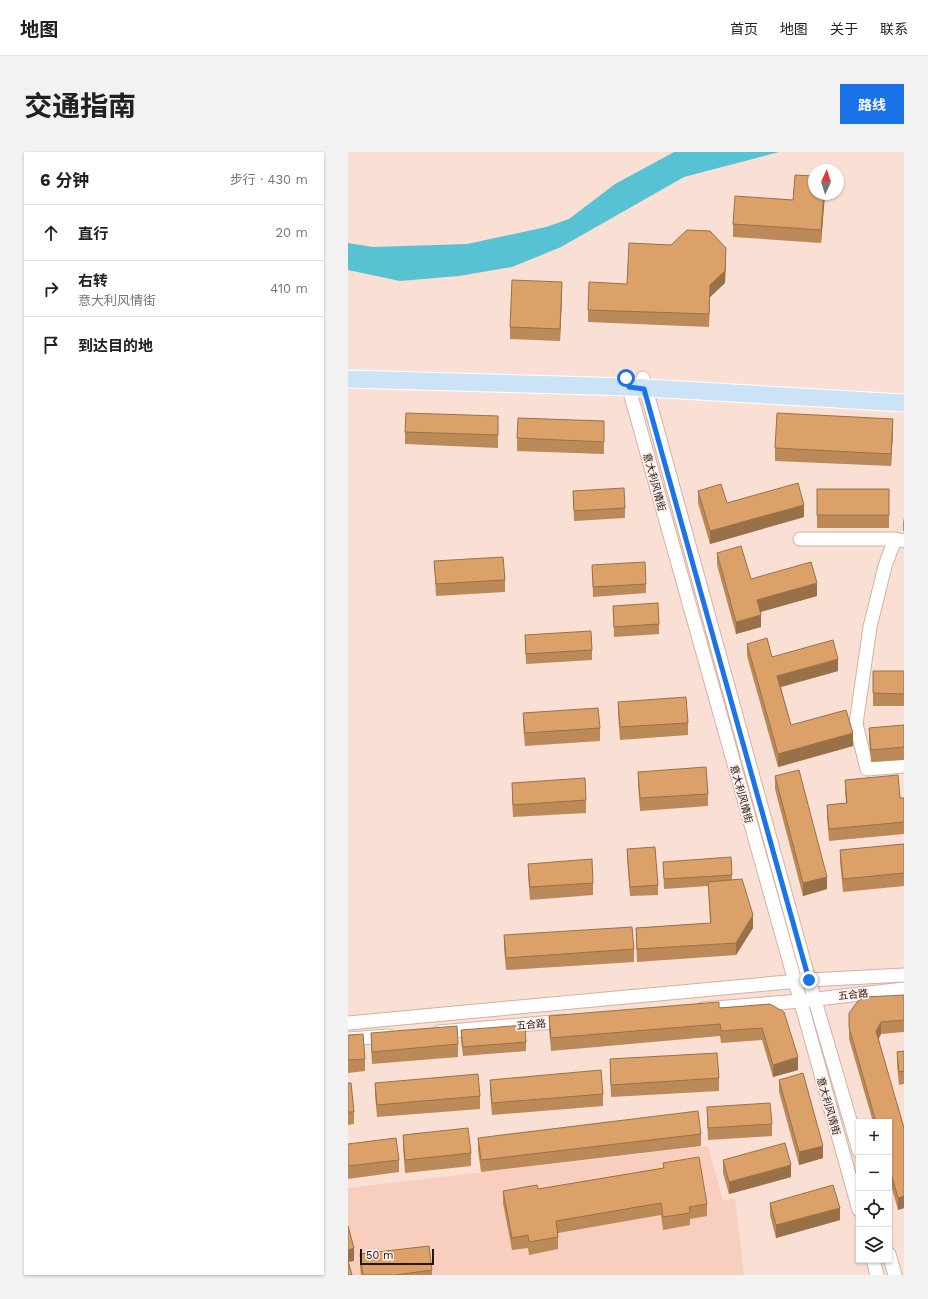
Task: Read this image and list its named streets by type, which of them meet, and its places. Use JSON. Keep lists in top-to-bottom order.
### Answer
{
  "streets": {
    "street": ["意大利风情街", "五合路"]
  },
  "crossings": [
    ["意大利风情街", "五合路"]
  ],
  "scale_bar": "50 m",
  "north": "top",
  "page": {
    "header": "地图",
    "nav": [
      "首页",
      "地图",
      "关于",
      "联系"
    ],
    "title": "交通指南",
    "buttons": "路线",
    "heading": ["6 分钟", "步行 · 430 m"],
    "list": [
      ["直行", "20 m"],
      ["右转", "意大利风情街", "410 m"],
      "到达目的地"
    ],
    "map_buttons": ["+", "−"],
    "scale": "50 m"
  }
}
